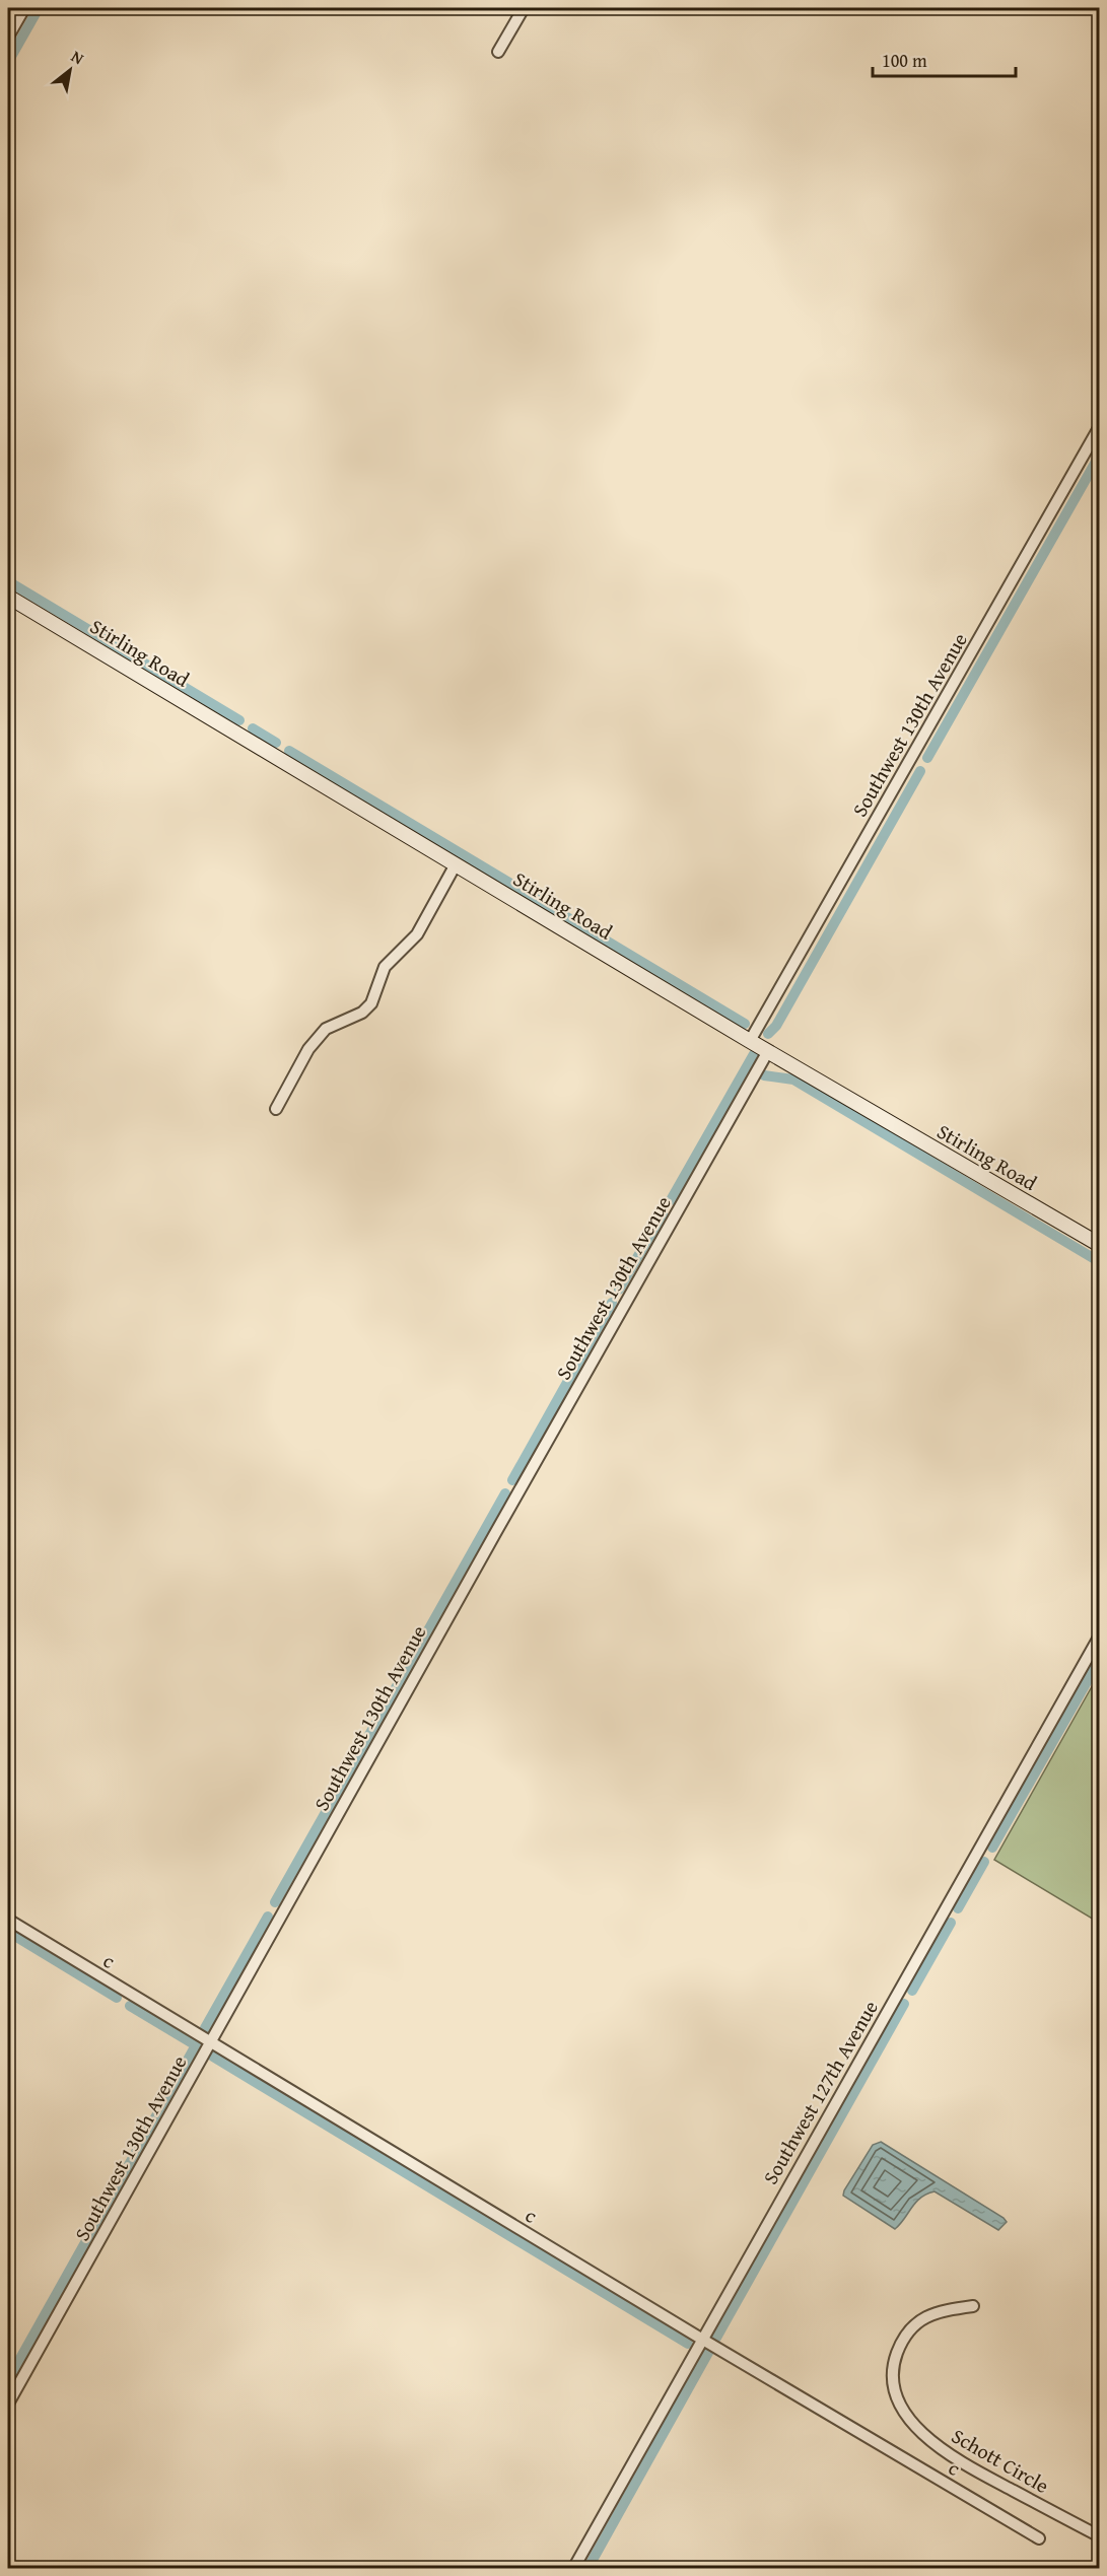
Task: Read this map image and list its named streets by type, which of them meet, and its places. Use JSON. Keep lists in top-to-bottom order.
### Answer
{
  "streets": {
    "street": [
      "Stirling Road",
      "Southwest 130th Avenue",
      "c",
      "Southwest 127th Avenue",
      "Schott Circle"
    ]
  },
  "crossings": [
    ["Stirling Road", "Southwest 130th Avenue"],
    ["Southwest 130th Avenue", "c"],
    ["c", "Southwest 127th Avenue"]
  ],
  "scale_bar": "100 m",
  "north": "top right"
}
